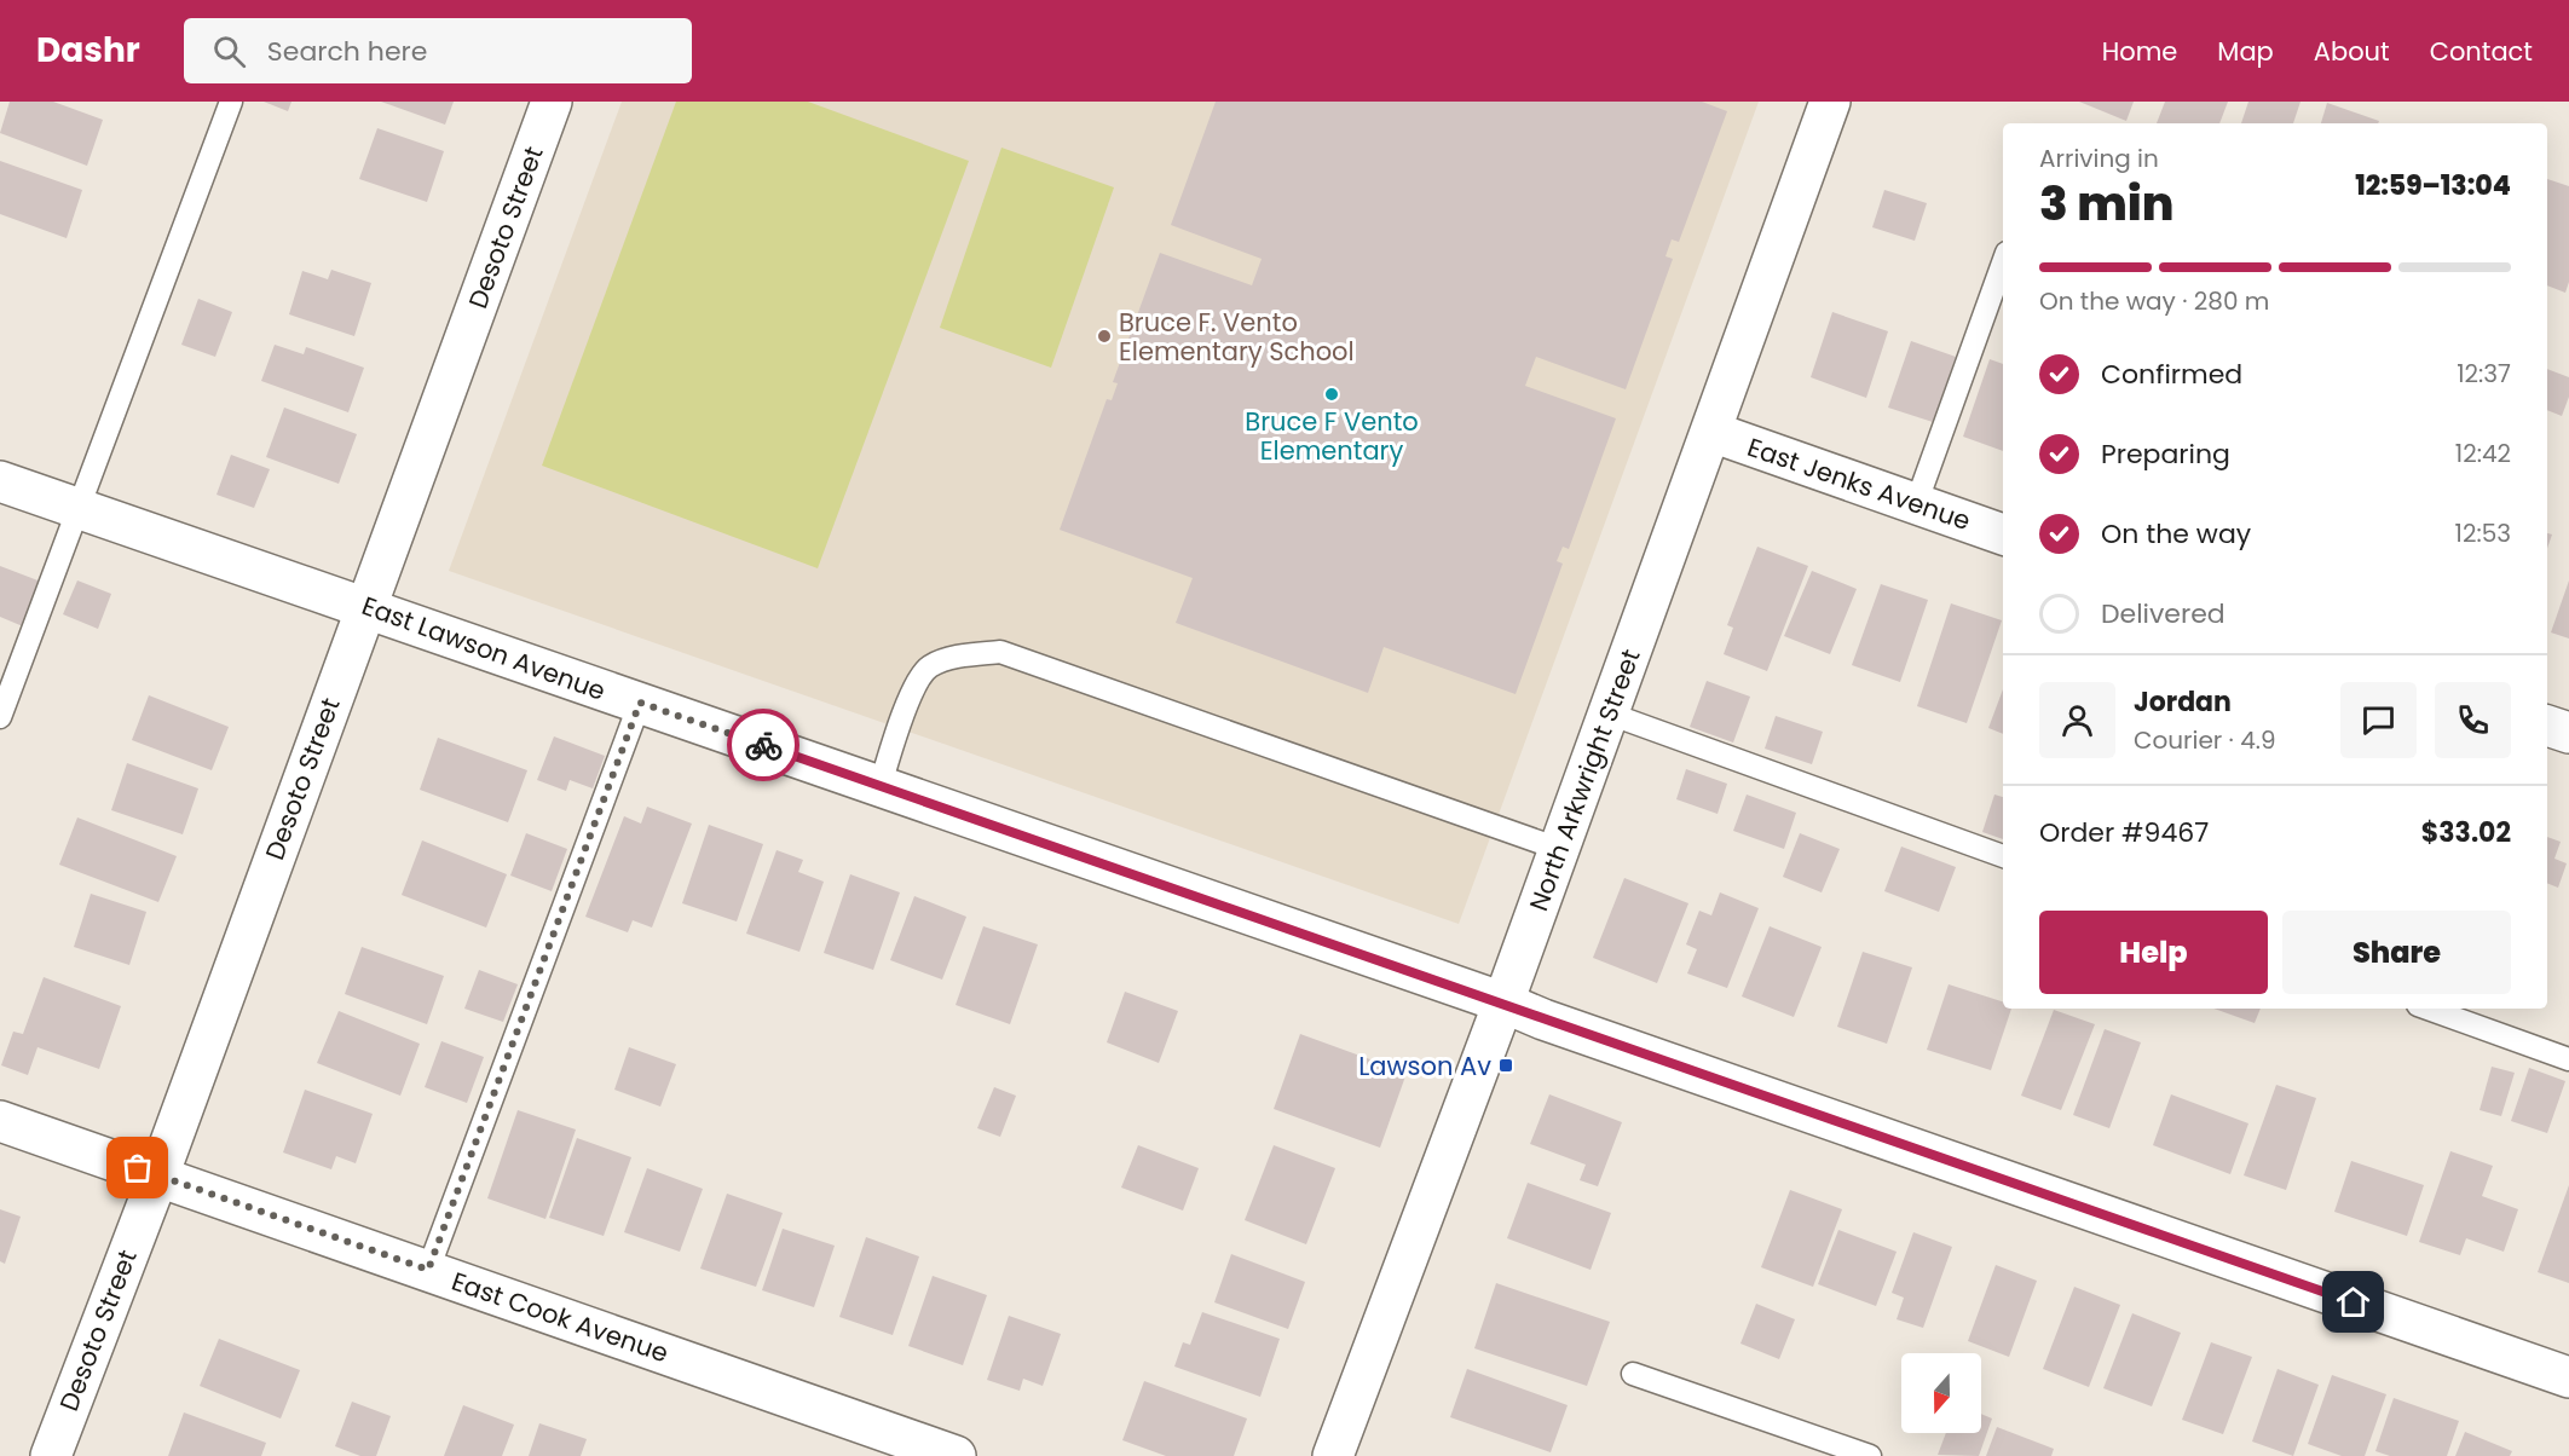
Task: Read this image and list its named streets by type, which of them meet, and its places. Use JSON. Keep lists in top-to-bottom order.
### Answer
{
  "streets": {
    "street": [
      "Desoto Street",
      "East Jenks Avenue",
      "East Lawson Avenue",
      "North Arkwright Street",
      "East Cook Avenue"
    ]
  },
  "crossings": [
    ["Desoto Street", "East Lawson Avenue"],
    ["Desoto Street", "East Cook Avenue"],
    ["East Jenks Avenue", "North Arkwright Street"],
    ["East Lawson Avenue", "North Arkwright Street"]
  ],
  "places": {
    "other": ["Bruce F. Vento Elementary School", "Bruce F Vento Elementary"],
    "transit": ["Lawson Av"]
  },
  "north": "bottom",
  "page": {
    "header": "Dashr",
    "search": "Search here",
    "nav": [
      "Home",
      "Map",
      "About",
      "Contact"
    ],
    "heading": ["3 min", "Arriving in", "12:59–13:04"],
    "panel": [
      "Jordan",
      "Courier · 4.9",
      "Order #9467",
      "$33.02"
    ],
    "bar": "On the way · 280 m",
    "list": [
      ["Confirmed", "12:37"],
      ["Preparing", "12:42"],
      ["On the way", "12:53"],
      "Delivered"
    ],
    "buttons": ["Help", "Share"]
  }
}
